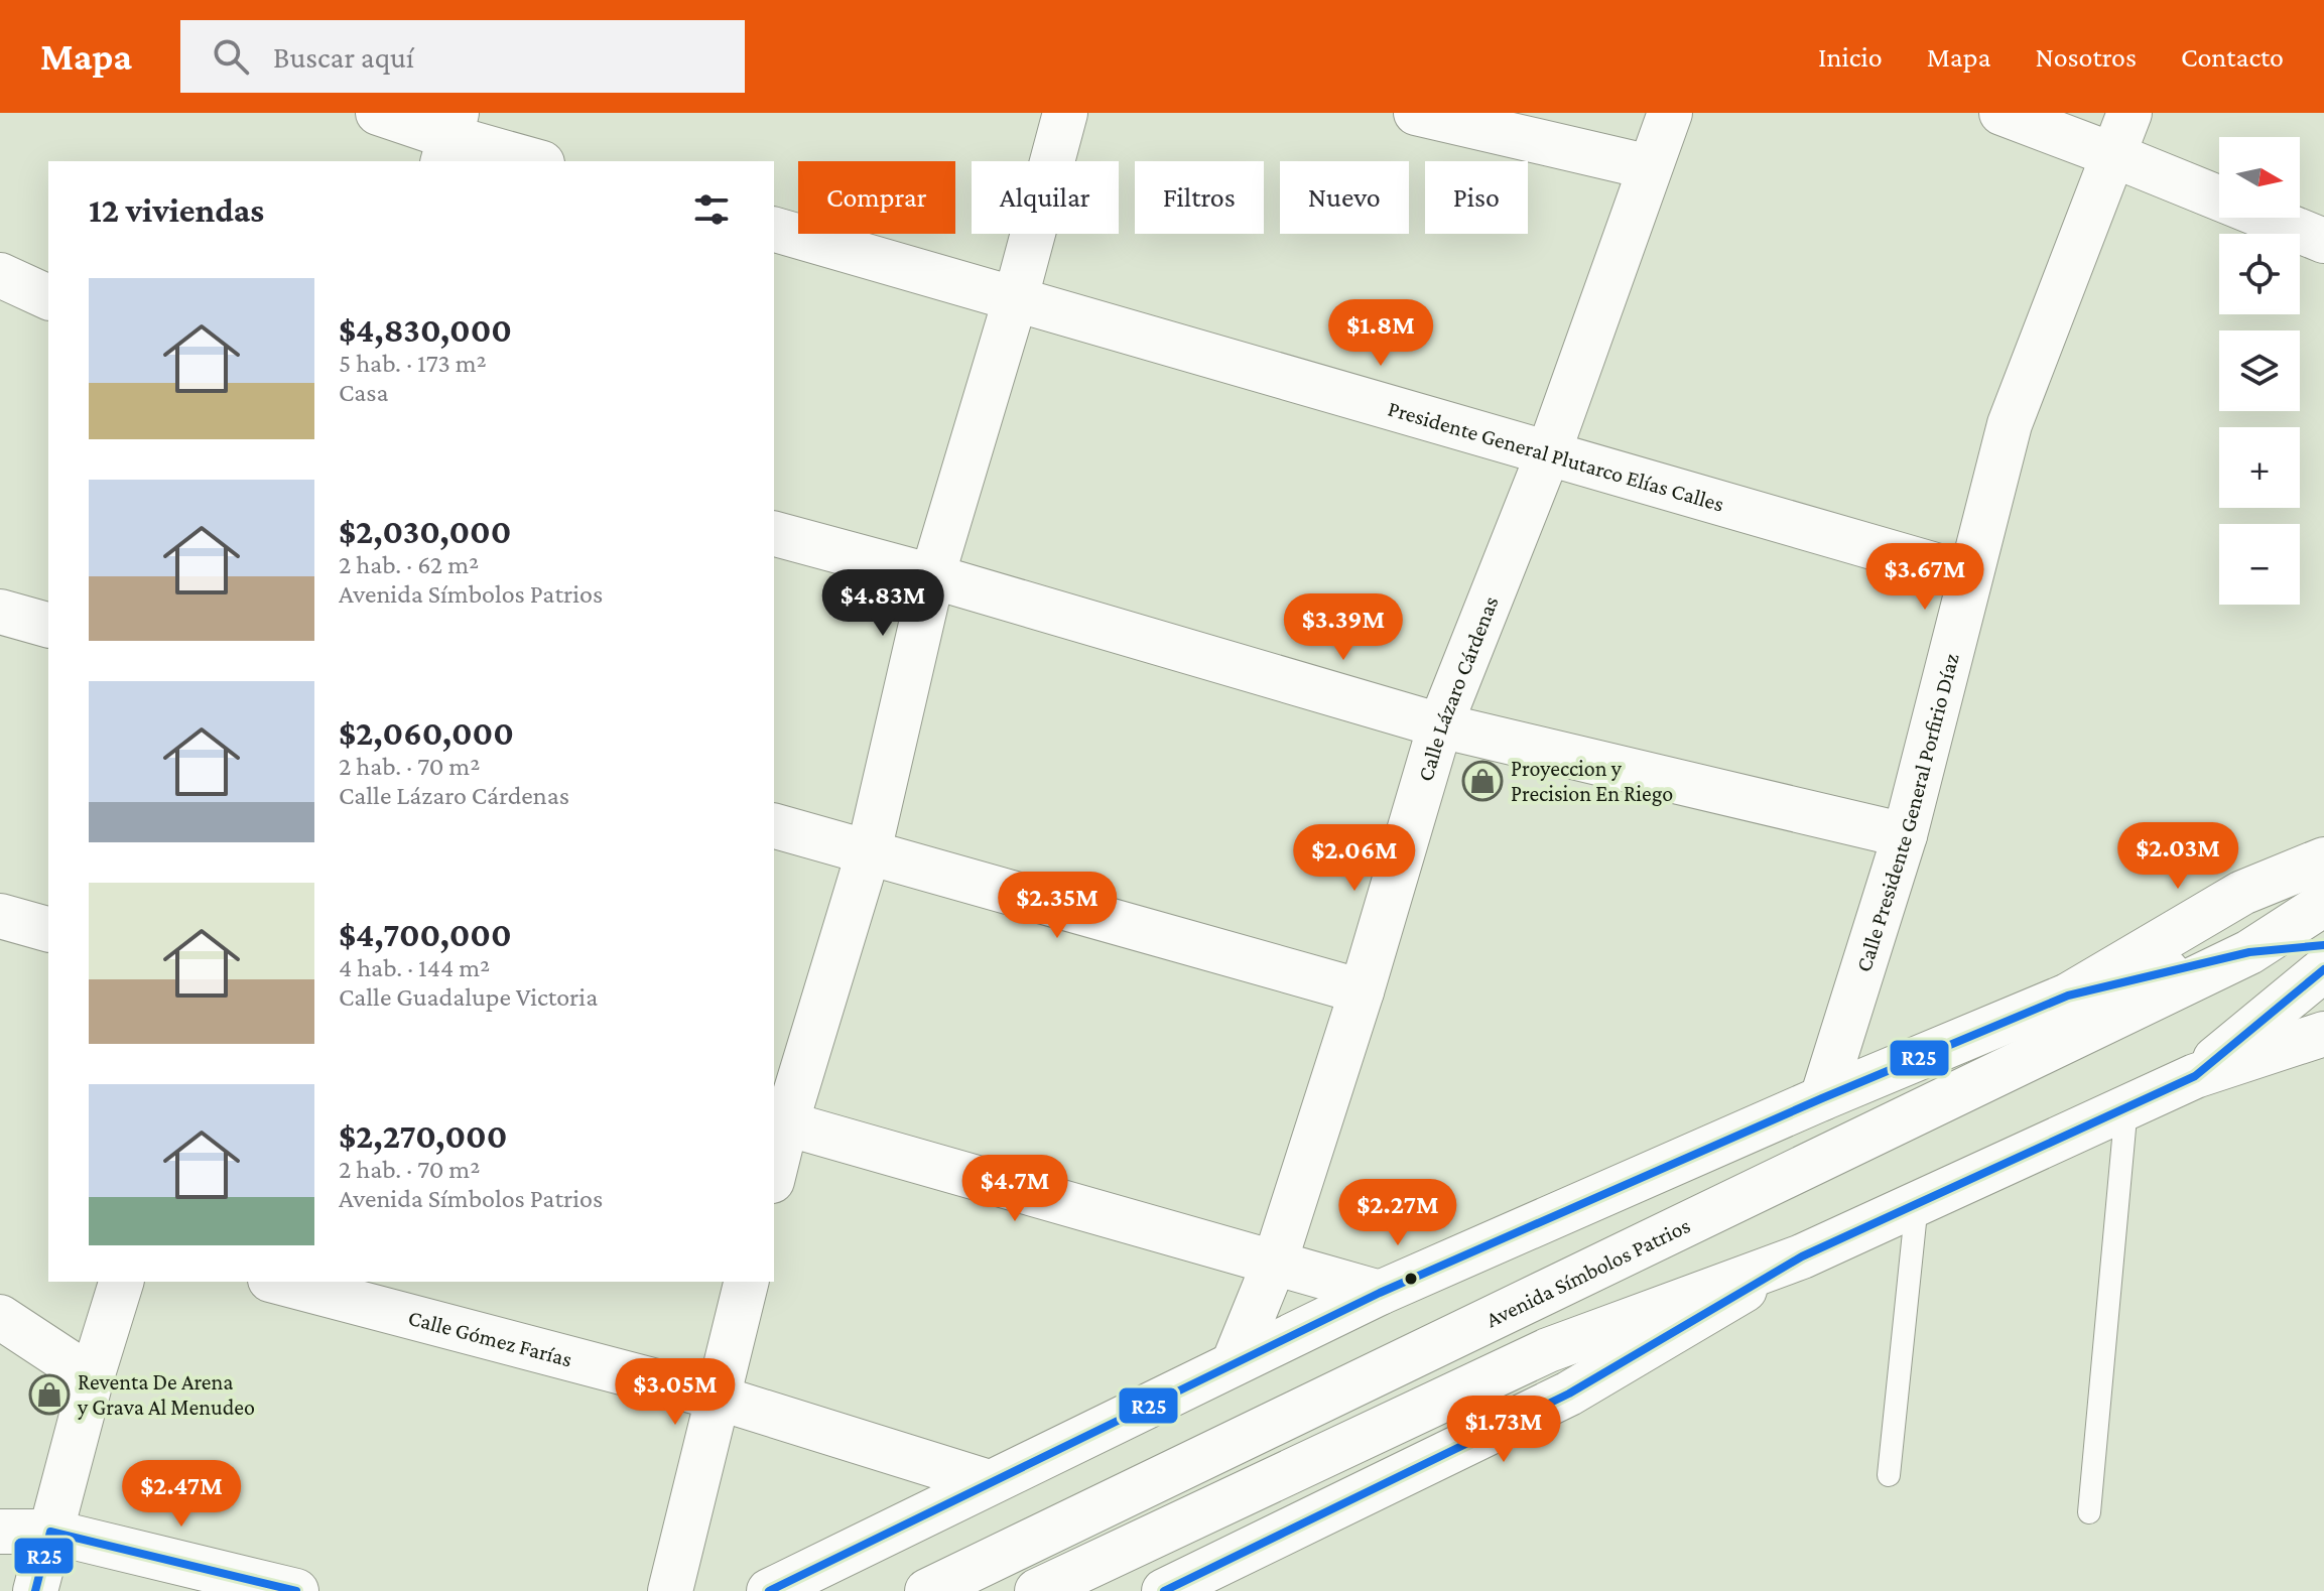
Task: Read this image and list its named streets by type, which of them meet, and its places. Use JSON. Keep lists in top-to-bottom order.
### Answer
{
  "streets": {
    "street": [
      "Presidente General Plutarco Elías Calles",
      "Calle Lázaro Cárdenas",
      "Calle Presidente General Porfirio Díaz",
      "Avenida Símbolos Patrios",
      "Calle Gómez Farías"
    ]
  },
  "crossings": [
    ["Presidente General Plutarco Elías Calles", "Calle Lázaro Cárdenas"],
    ["Presidente General Plutarco Elías Calles", "Calle Presidente General Porfirio Díaz"]
  ],
  "places": {
    "shop": ["Proyeccion y Precision En Riego", "Reventa De Arena y Grava Al Menudeo"]
  },
  "lines": ["transit line R25"],
  "north": "right",
  "page": {
    "header": "Mapa",
    "search": "Buscar aquí",
    "nav": [
      "Inicio",
      "Mapa",
      "Nosotros",
      "Contacto"
    ],
    "map_buttons": ["+", "−"],
    "chip": [
      "Comprar",
      "Alquilar",
      "Filtros",
      "Nuevo",
      "Piso"
    ],
    "heading": "12 viviendas",
    "list": [
      {
        "name": "$4,830,000",
        "note": "5 hab. · 173 m² · Casa"
      },
      {
        "name": "$2,030,000",
        "note": "2 hab. · 62 m² · Avenida Símbolos Patrios"
      },
      {
        "name": "$2,060,000",
        "note": "2 hab. · 70 m² · Calle Lázaro Cárdenas"
      },
      {
        "name": "$4,700,000",
        "note": "4 hab. · 144 m² · Calle Guadalupe Victoria"
      },
      {
        "name": "$2,270,000",
        "note": "2 hab. · 70 m² · Avenida Símbolos Patrios"
      }
    ],
    "price": [
      "$1.8M",
      "$3.67M",
      "$4.83M",
      "$3.39M",
      "$2.03M",
      "$2.06M",
      "$2.35M",
      "$4.7M",
      "$2.27M",
      "$3.05M",
      "$1.73M",
      "$2.47M"
    ]
  }
}
